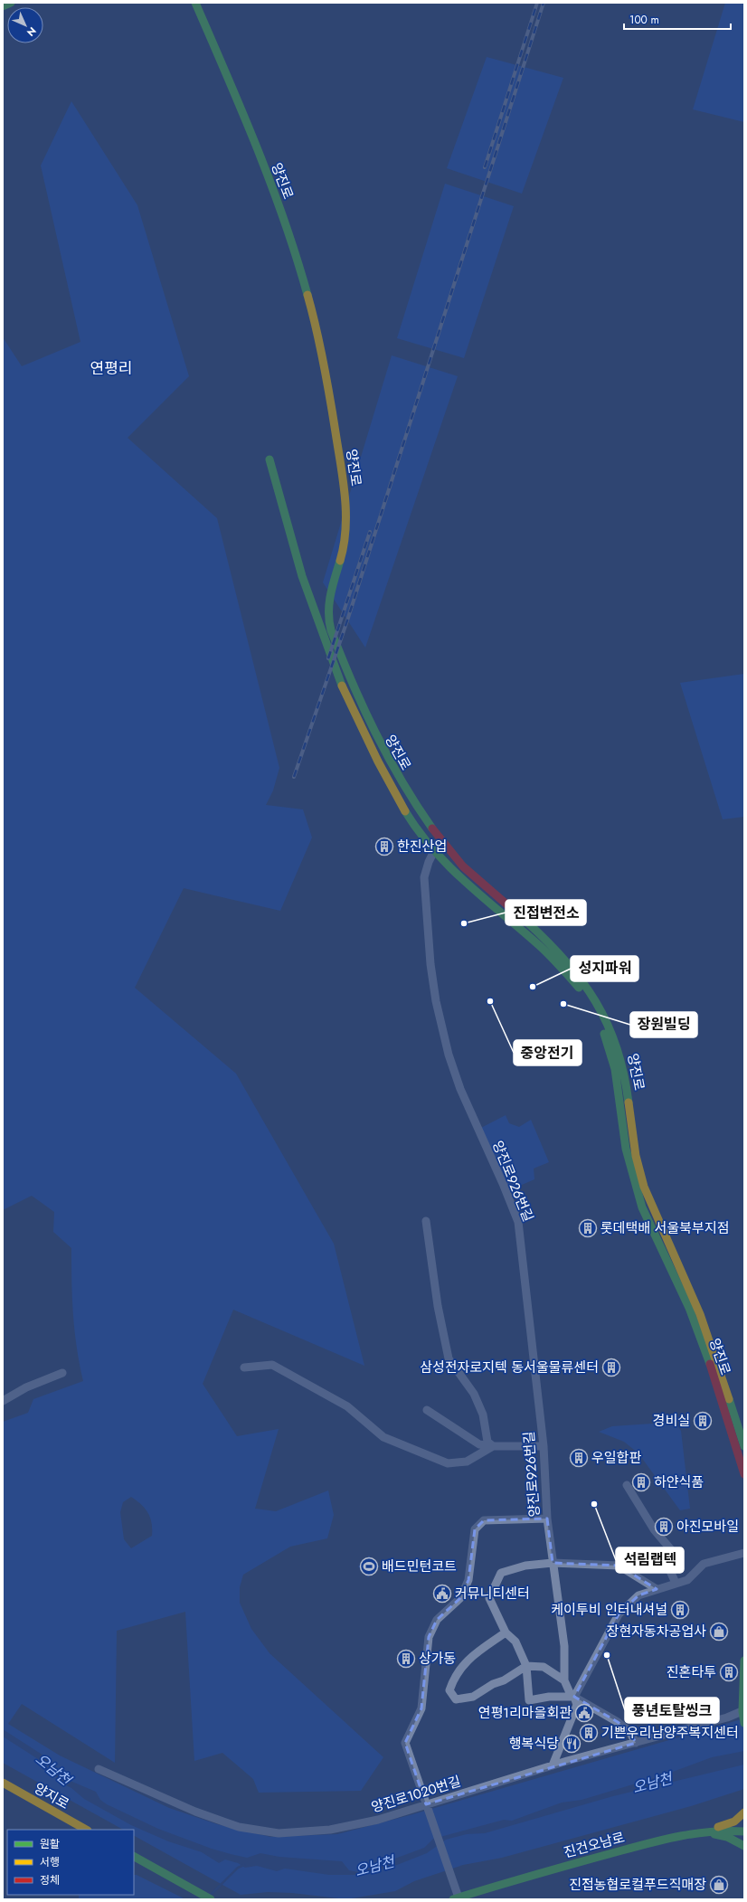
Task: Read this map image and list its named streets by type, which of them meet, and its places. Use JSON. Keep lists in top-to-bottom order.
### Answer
{
  "streets": {
    "main road": ["양진로", "양지로", "진건오남로"],
    "street": ["양진로926번길", "양진로1020번길"]
  },
  "crossings": [
    ["양진로", "양진로926번길"]
  ],
  "districts": ["연평리"],
  "water": ["오남천"],
  "places": {
    "building": [
      "한진산업",
      "롯데택배 서울북부지점",
      "삼성전자로지텍 동서울물류센터",
      "경비실",
      "우일합판",
      "하얀식품",
      "아진모바일",
      "케이투비 인터내셔널",
      "상가동",
      "진혼타투",
      "기쁜우리남양주복지센터"
    ],
    "other": [
      "진접변전소",
      "성지파워",
      "중앙전기",
      "장원빌딩",
      "석림랩텍",
      "풍년토탈씽크"
    ],
    "sports": ["배드민턴코트"],
    "public building": ["커뮤니티센터", "연평1리마을회관"],
    "shop": ["장현자동차공업사", "진접농협로컬푸드직매장"],
    "restaurant": ["행복식당"]
  },
  "legend": ["원활", "서행", "정체"],
  "scale_bar": "100 m",
  "north": "bottom right"
}
